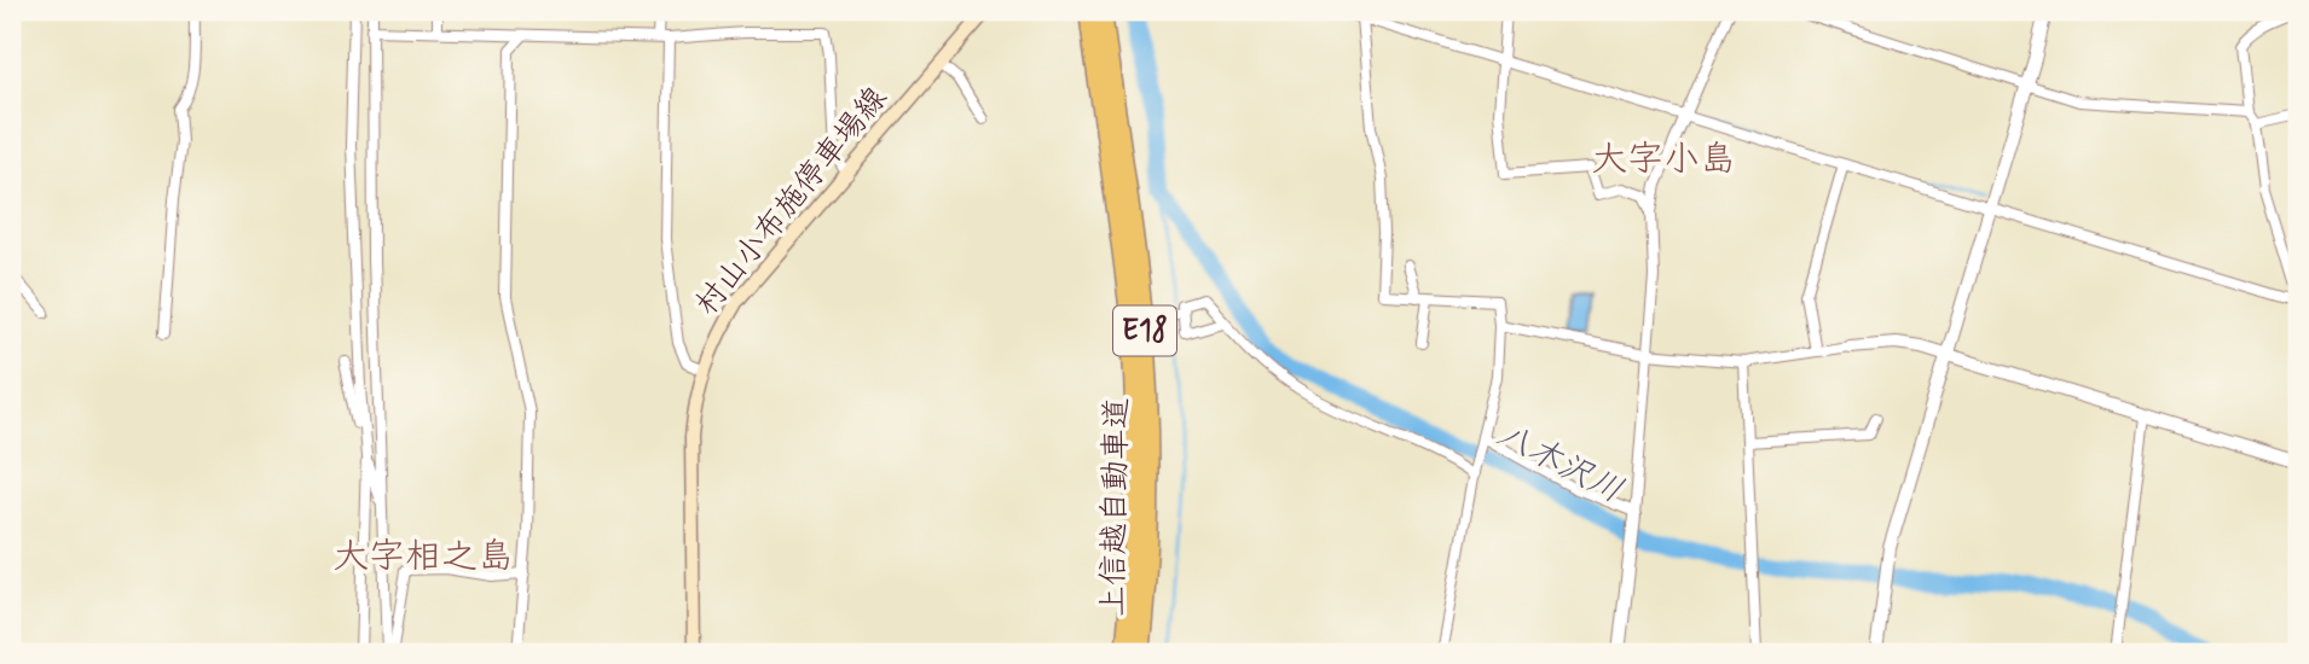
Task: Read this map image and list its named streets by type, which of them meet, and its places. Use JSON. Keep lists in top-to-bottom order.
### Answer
{
  "streets": {
    "highway": ["E18", "上信越自動車道"],
    "main road": ["村山小布施停車場線"]
  },
  "districts": ["大字小島", "大字相之島"],
  "water": ["八木沢川"]
}
